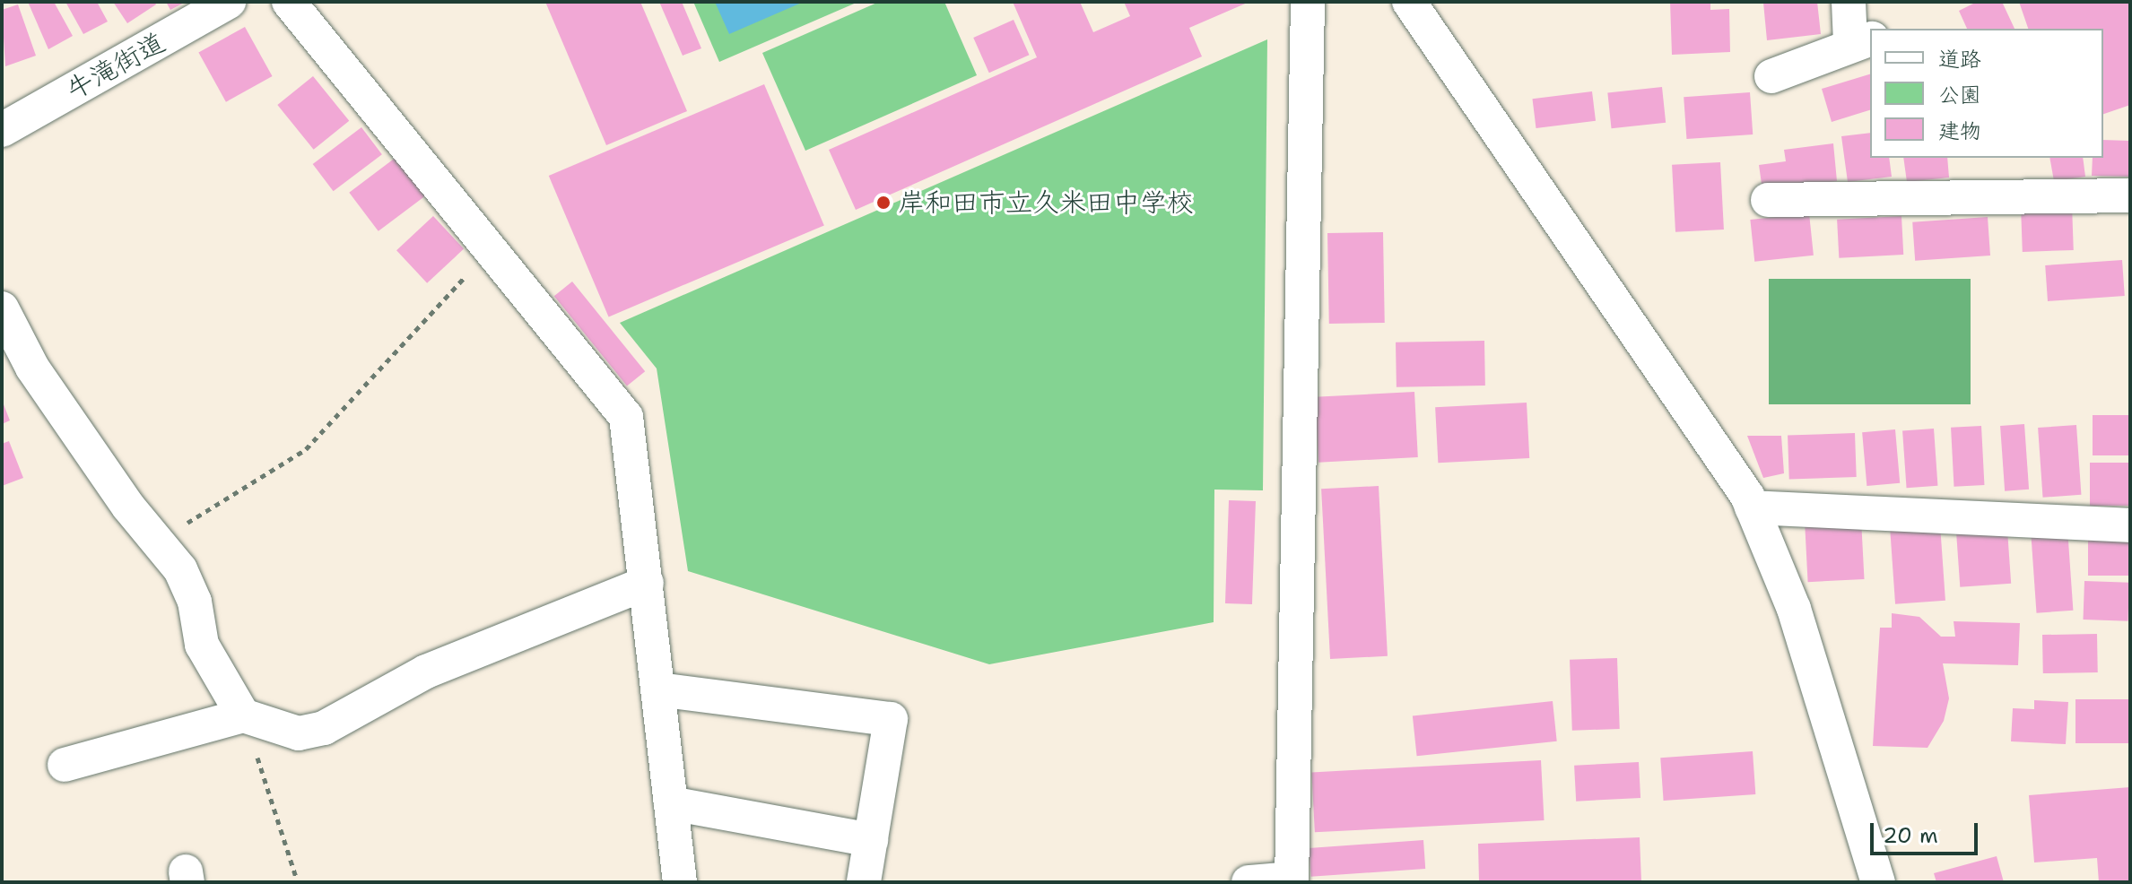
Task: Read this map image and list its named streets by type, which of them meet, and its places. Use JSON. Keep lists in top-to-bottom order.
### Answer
{
  "streets": {
    "street": ["牛滝街道"]
  },
  "places": ["岸和田市立久米田中学校"],
  "legend": ["道路", "公園", "建物"],
  "scale_bar": "20 m"
}
